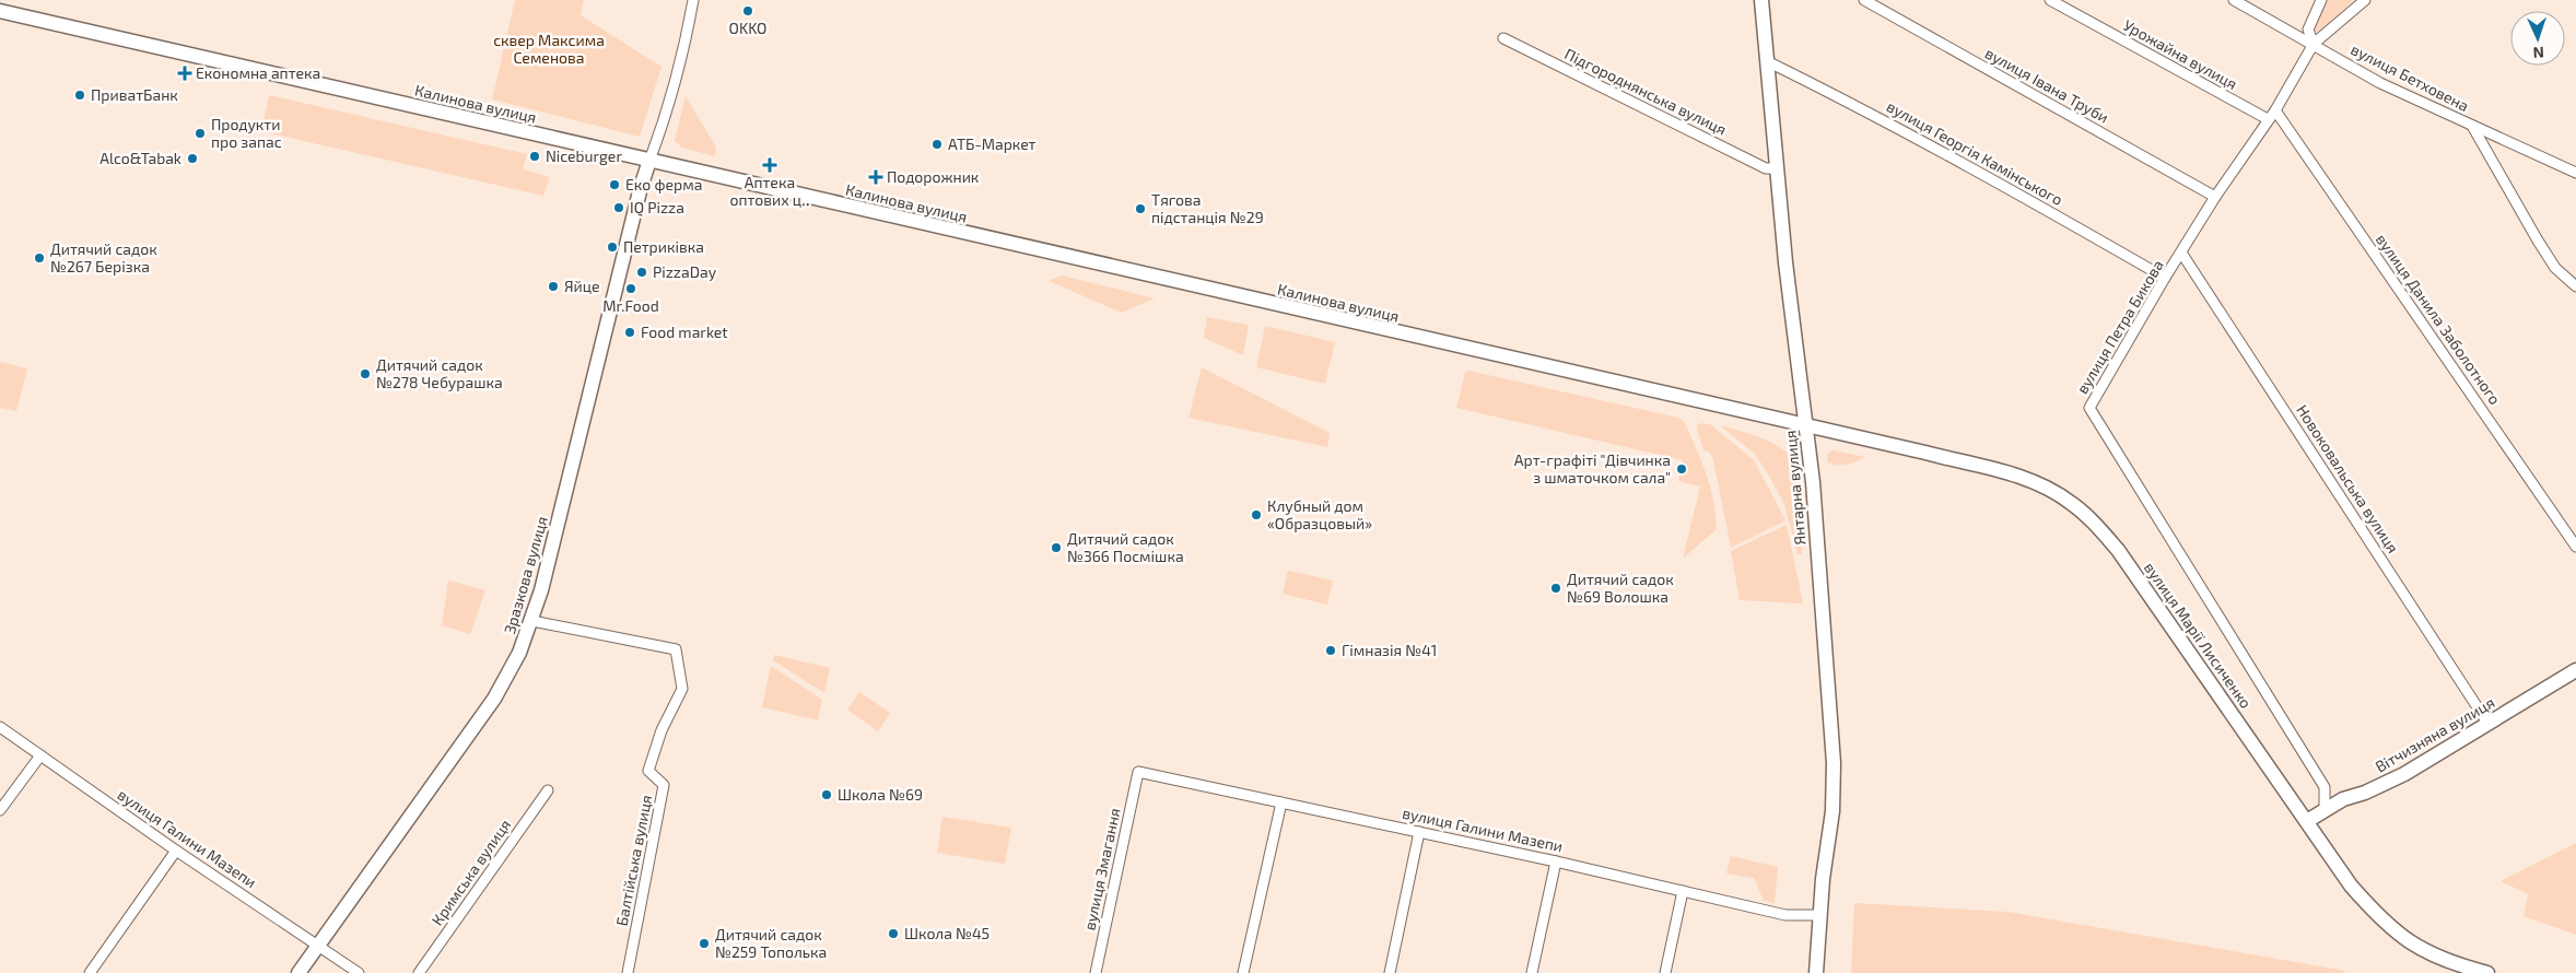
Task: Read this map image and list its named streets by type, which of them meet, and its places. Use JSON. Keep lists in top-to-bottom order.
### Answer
{
  "streets": {
    "main road": [
      "Калинова вулиця",
      "Янтарна вулиця",
      "Зразкова вулиця",
      "вулиця Марії Лисиченко",
      "Вітчизняна вулиця"
    ],
    "street": [
      "Урожайна вулиця",
      "вулиця Бетховена",
      "вулиця Івана Труби",
      "Підгороднянська вулиця",
      "вулиця Георгія Камінського",
      "вулиця Данила Заболотного",
      "вулиця Петра Бикова",
      "Новоковальська вулиця",
      "вулиця Галини Мазепи",
      "Балтійська вулиця",
      "вулиця Змагання",
      "Кримська вулиця"
    ]
  },
  "crossings": [
    ["Урожайна вулиця", "вулиця Петра Бикова"],
    ["вулиця Бетховена", "вулиця Петра Бикова"],
    ["вулиця Івана Труби", "вулиця Петра Бикова"],
    ["Підгороднянська вулиця", "Янтарна вулиця"],
    ["Калинова вулиця", "Янтарна вулиця"],
    ["Калинова вулиця", "Зразкова вулиця"],
    ["Калинова вулиця", "вулиця Марії Лисиченко"],
    ["вулиця Георгія Камінського", "вулиця Петра Бикова"],
    ["вулиця Георгія Камінського", "Янтарна вулиця"],
    ["вулиця Данила Заболотного", "вулиця Петра Бикова"],
    ["вулиця Петра Бикова", "Новоковальська вулиця"],
    ["вулиця Петра Бикова", "Вітчизняна вулиця"],
    ["Новоковальська вулиця", "Вітчизняна вулиця"],
    ["Янтарна вулиця", "вулиця Марії Лисиченко"],
    ["Янтарна вулиця", "вулиця Галини Мазепи"],
    ["Зразкова вулиця", "вулиця Галини Мазепи"],
    ["Зразкова вулиця", "Балтійська вулиця"],
    ["вулиця Марії Лисиченко", "Вітчизняна вулиця"],
    ["вулиця Галини Мазепи", "вулиця Змагання"]
  ],
  "parks": ["сквер Максима Семенова"],
  "places": {
    "other": [
      "OKKO",
      "ПриватБанк",
      "Продукти про запас",
      "АТБ-Маркет",
      "Niceburger",
      "Alco&Tabak",
      "Еко ферма",
      "IQ Pizza",
      "Тягова пiдстанцiя №29",
      "Петриківка",
      "Дитячий садок №267 Берізка",
      "PizzaDay",
      "Яйце",
      "Mr.Food",
      "Food market",
      "Дитячий садок №278 Чебурашка",
      "Арт-графіті \"Дівчинка з шматочком сала\"",
      "Клубный дом «Образцовый»",
      "Дитячий садок №366 Посмішка",
      "Дитячий садок №69 Волошка",
      "Гімназія №41",
      "Школа №69",
      "Школа №45",
      "Дитячий садок №259 Тополька"
    ],
    "health": ["Економна аптека", "Аптека оптових ц‥", "Подорожник"]
  },
  "north": "bottom"
}
